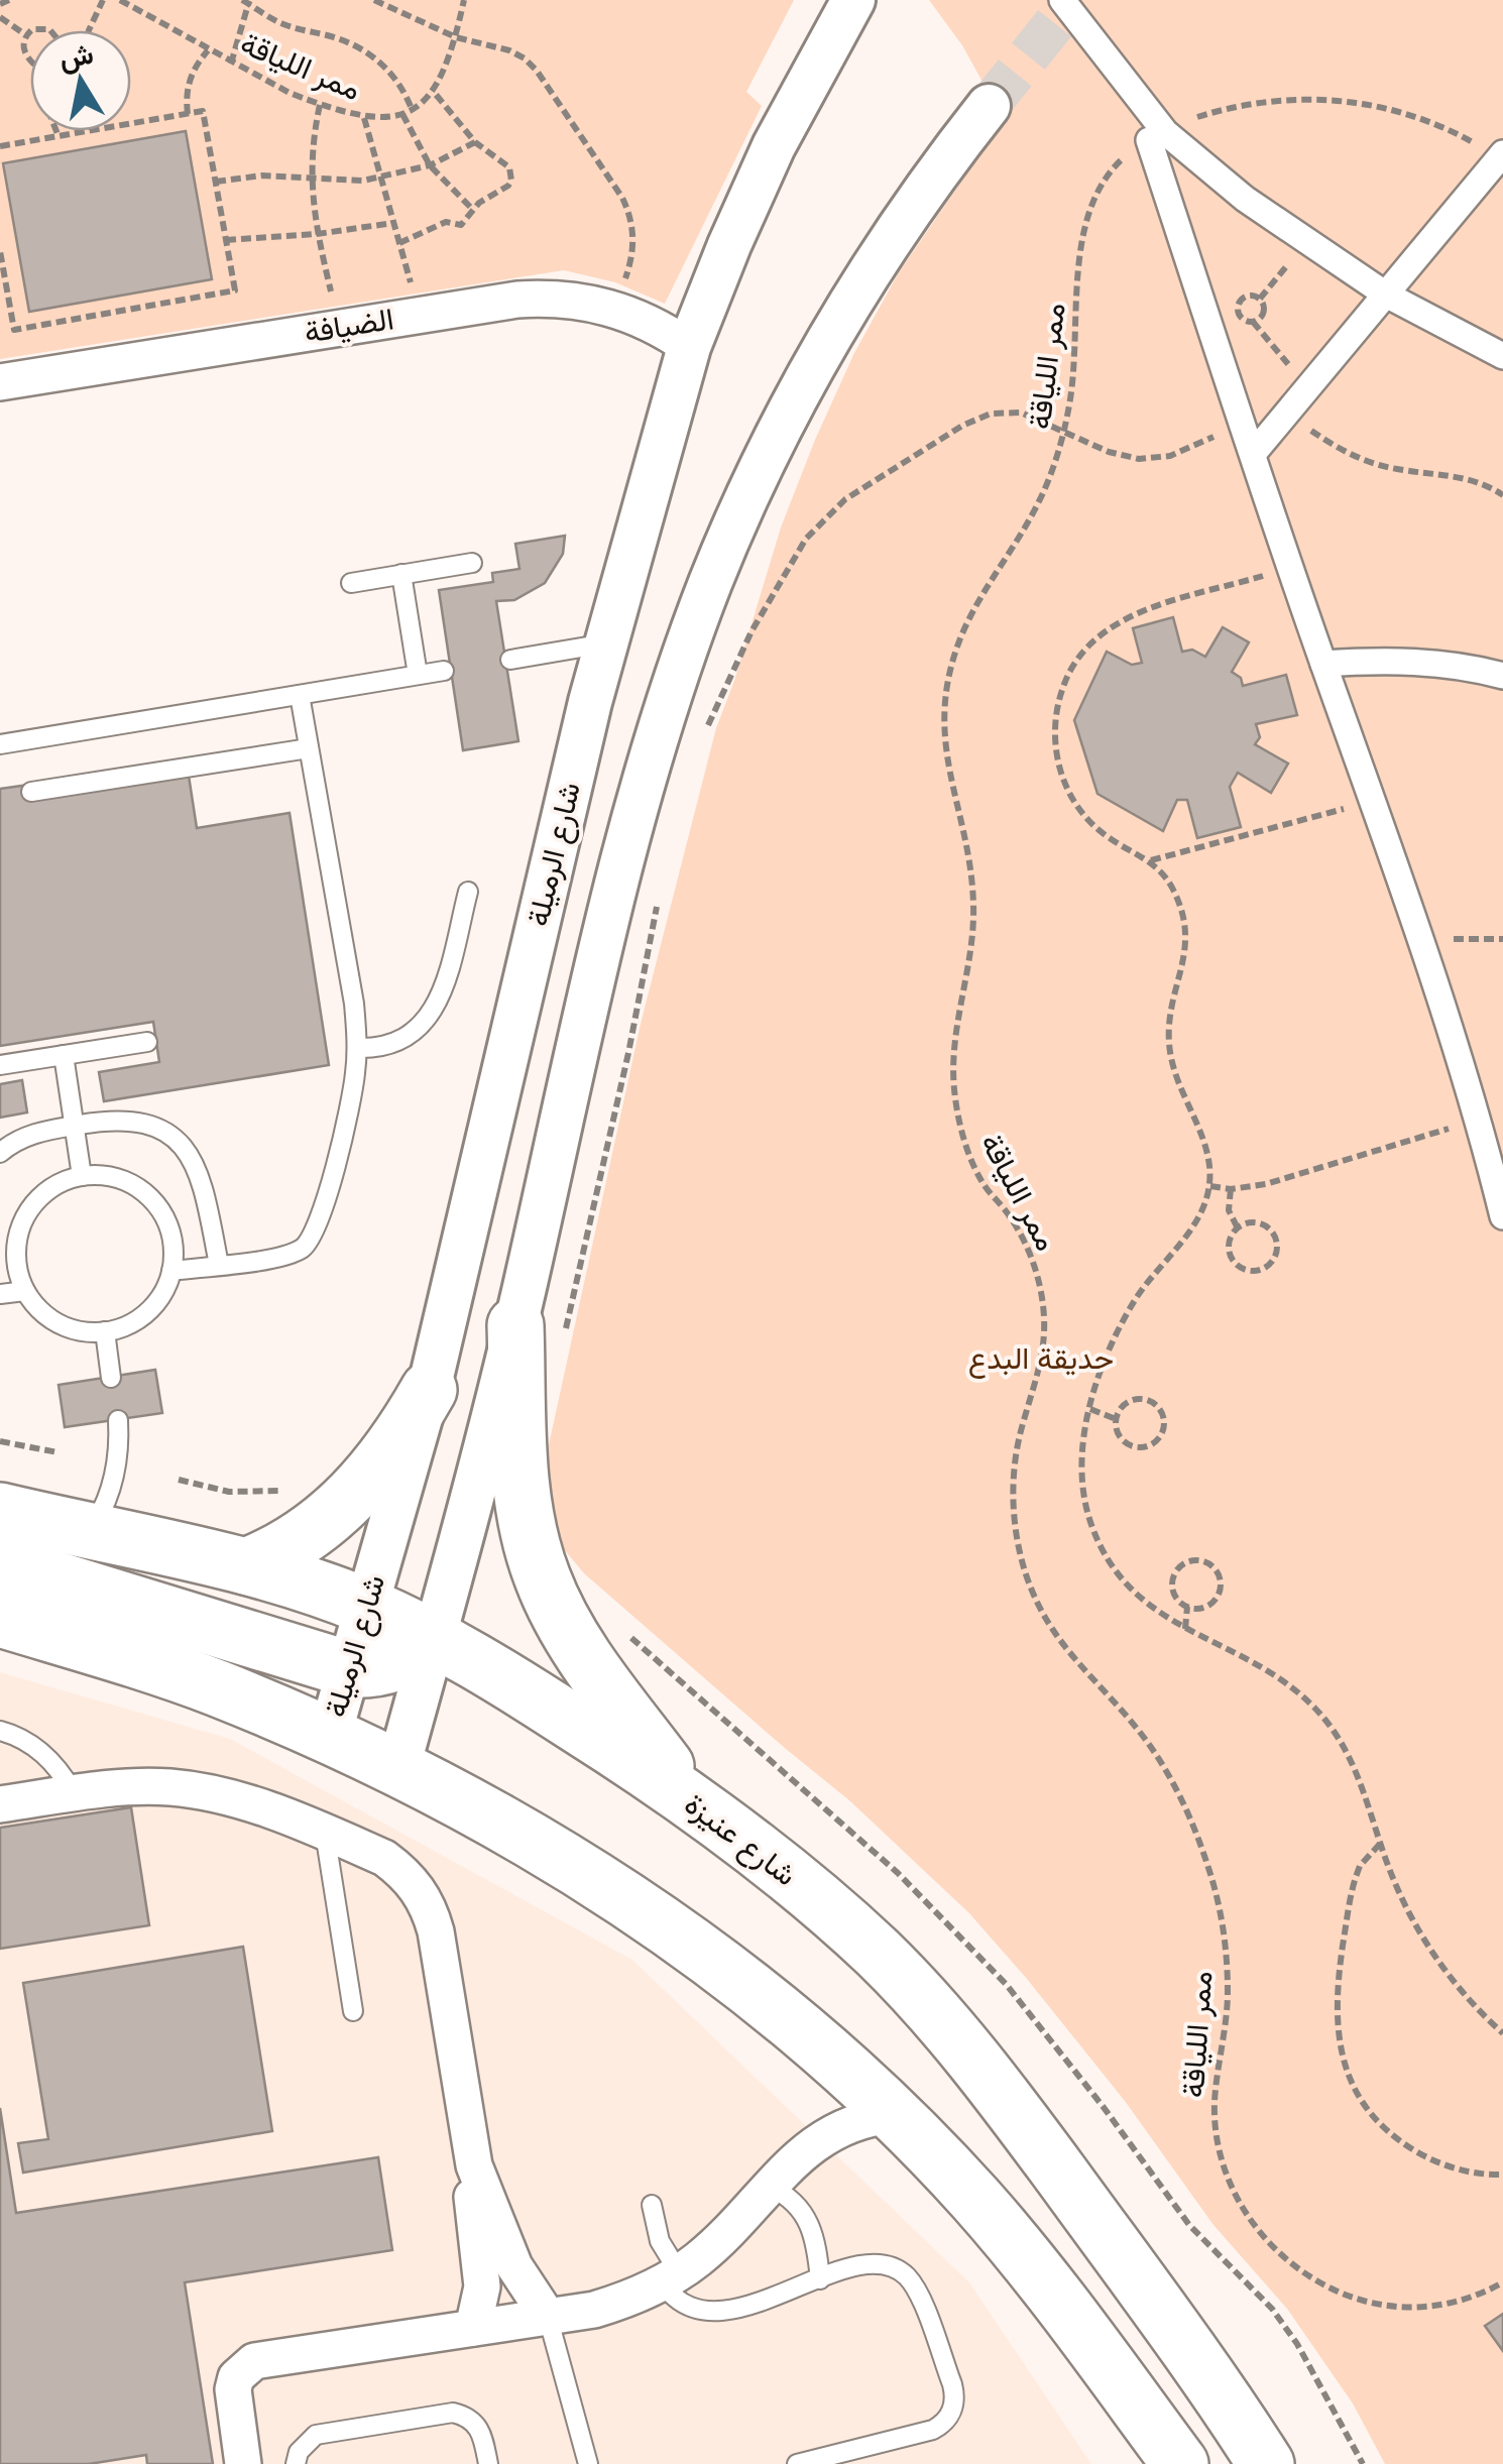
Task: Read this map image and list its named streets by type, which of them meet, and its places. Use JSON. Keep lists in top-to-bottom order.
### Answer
{
  "streets": {
    "main road": ["شارع عنيزة"],
    "street": ["الضيافة", "شارع الرميلة"],
    "path": ["ممر اللياقة"]
  },
  "crossings": [
    ["الضيافة", "شارع الرميلة"],
    ["شارع الرميلة", "شارع عنيزة"]
  ],
  "parks": ["حديقة البدع"],
  "north": "top"
}
